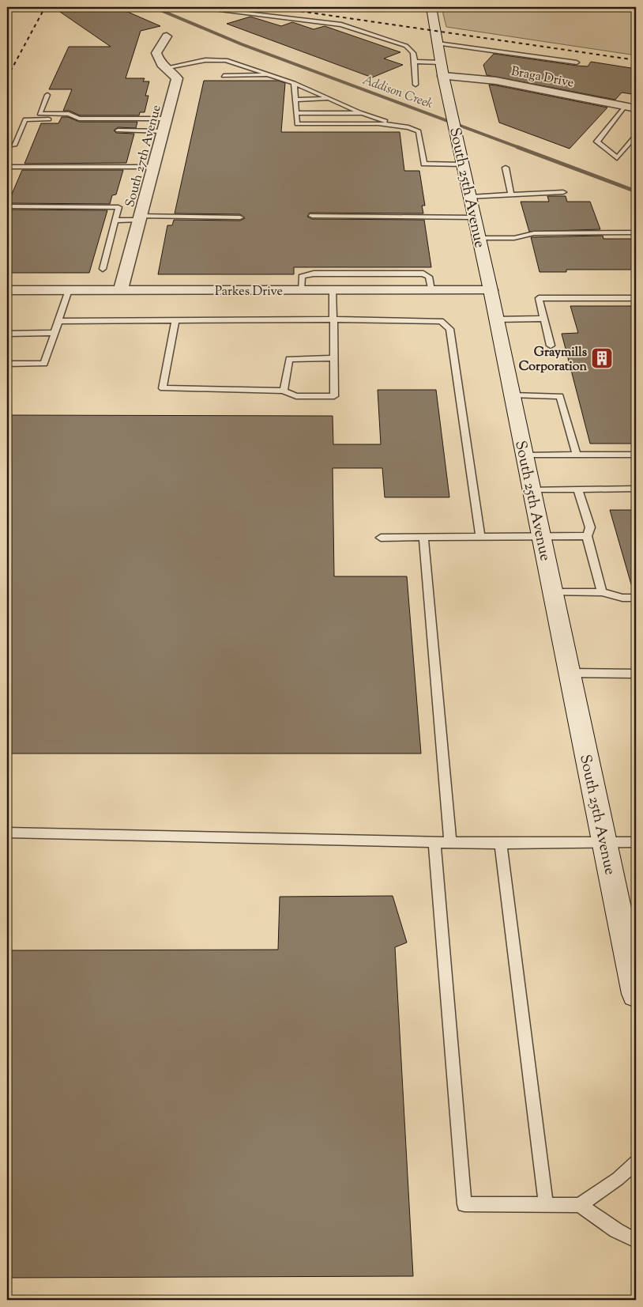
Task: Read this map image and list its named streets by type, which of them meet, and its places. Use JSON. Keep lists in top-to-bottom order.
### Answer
{
  "streets": {
    "main road": ["South 25th Avenue"],
    "street": ["Braga Drive", "South 27th Avenue", "Parkes Drive"]
  },
  "crossings": [
    ["Braga Drive", "South 25th Avenue"],
    ["South 27th Avenue", "Parkes Drive"],
    ["South 25th Avenue", "Parkes Drive"]
  ],
  "water": ["Addison Creek"],
  "places": {
    "building": ["Graymills Corporation"]
  }
}
